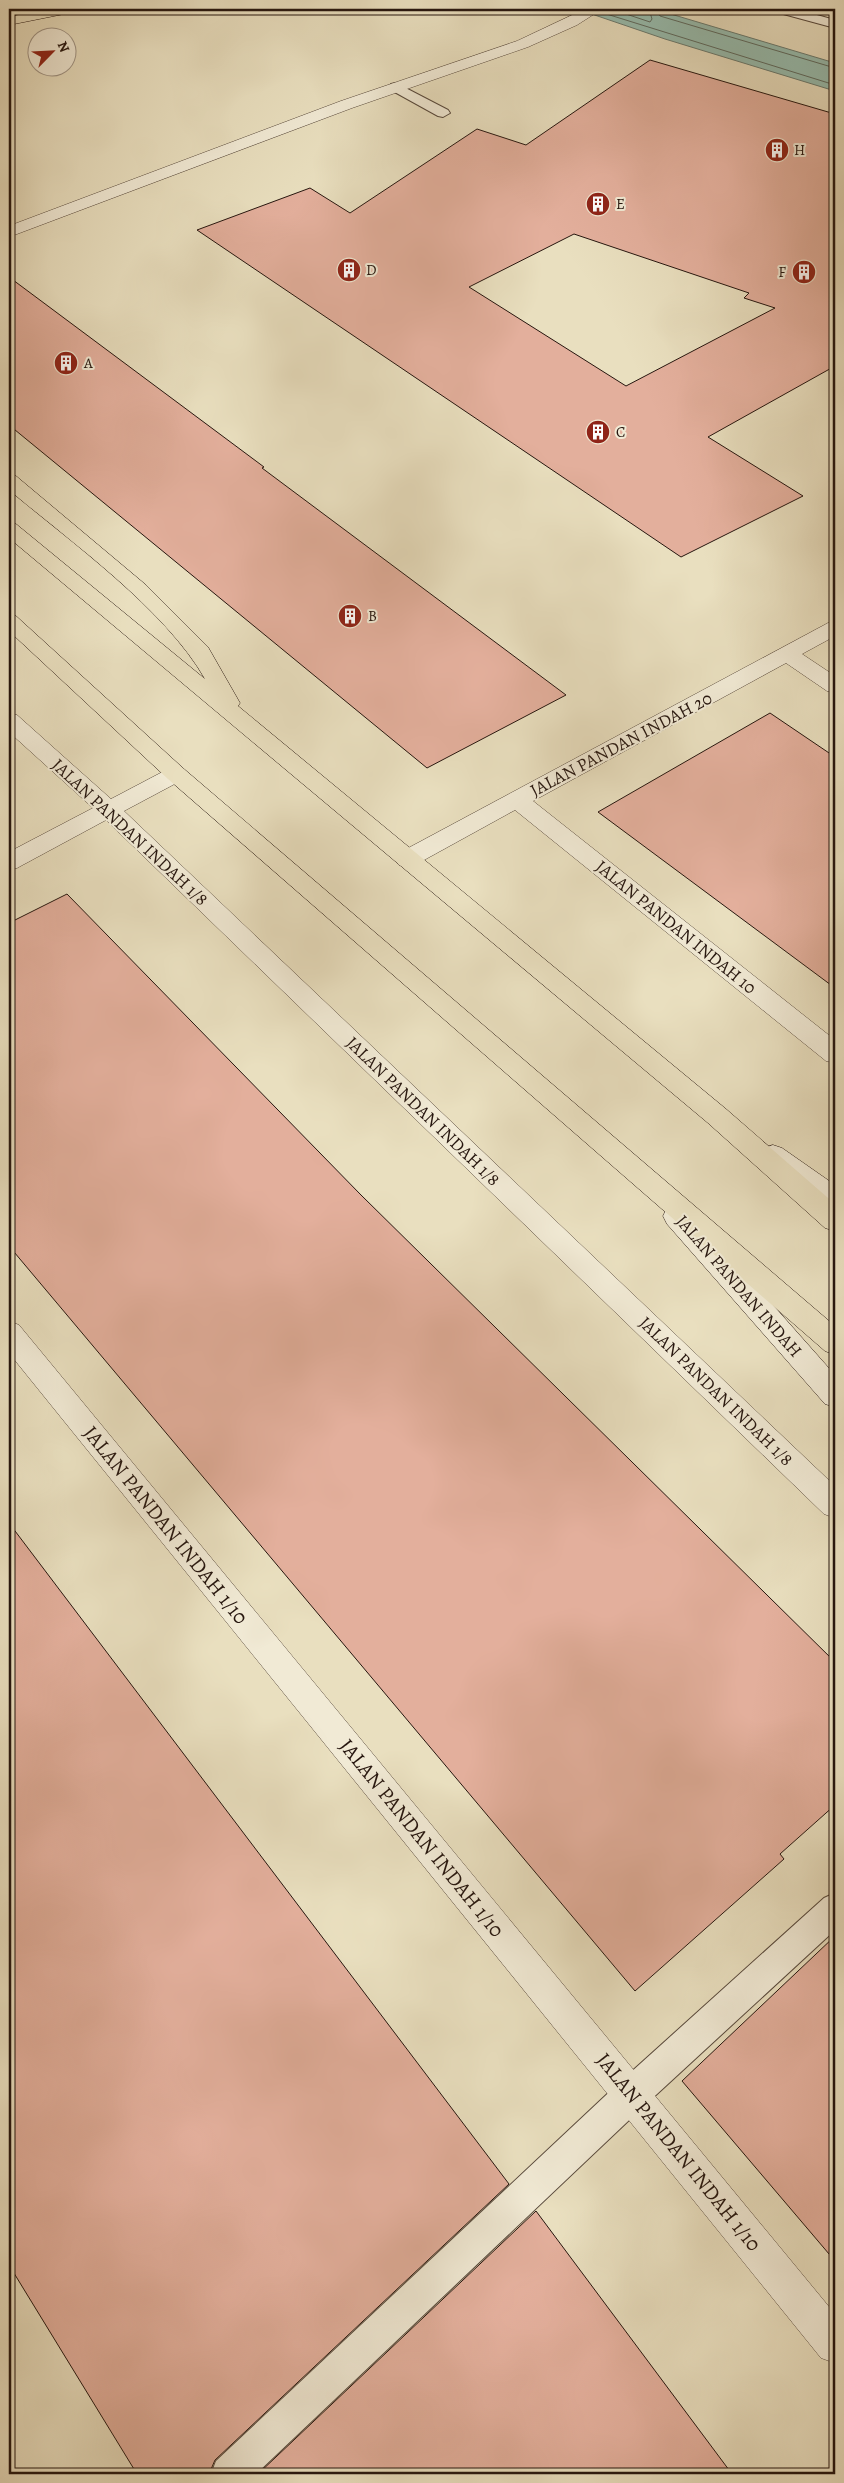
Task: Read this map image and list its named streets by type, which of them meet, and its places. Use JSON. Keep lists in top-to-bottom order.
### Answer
{
  "streets": {
    "street": [
      "JALAN PANDAN INDAH 20",
      "JALAN PANDAN INDAH 1/8",
      "JALAN PANDAN INDAH 10",
      "JALAN PANDAN INDAH",
      "JALAN PANDAN INDAH 1/10"
    ]
  },
  "crossings": [
    ["JALAN PANDAN INDAH 20", "JALAN PANDAN INDAH 10"]
  ],
  "places": {
    "building": [
      "H",
      "E",
      "D",
      "F",
      "A",
      "C",
      "B"
    ]
  },
  "north": "top right"
}
